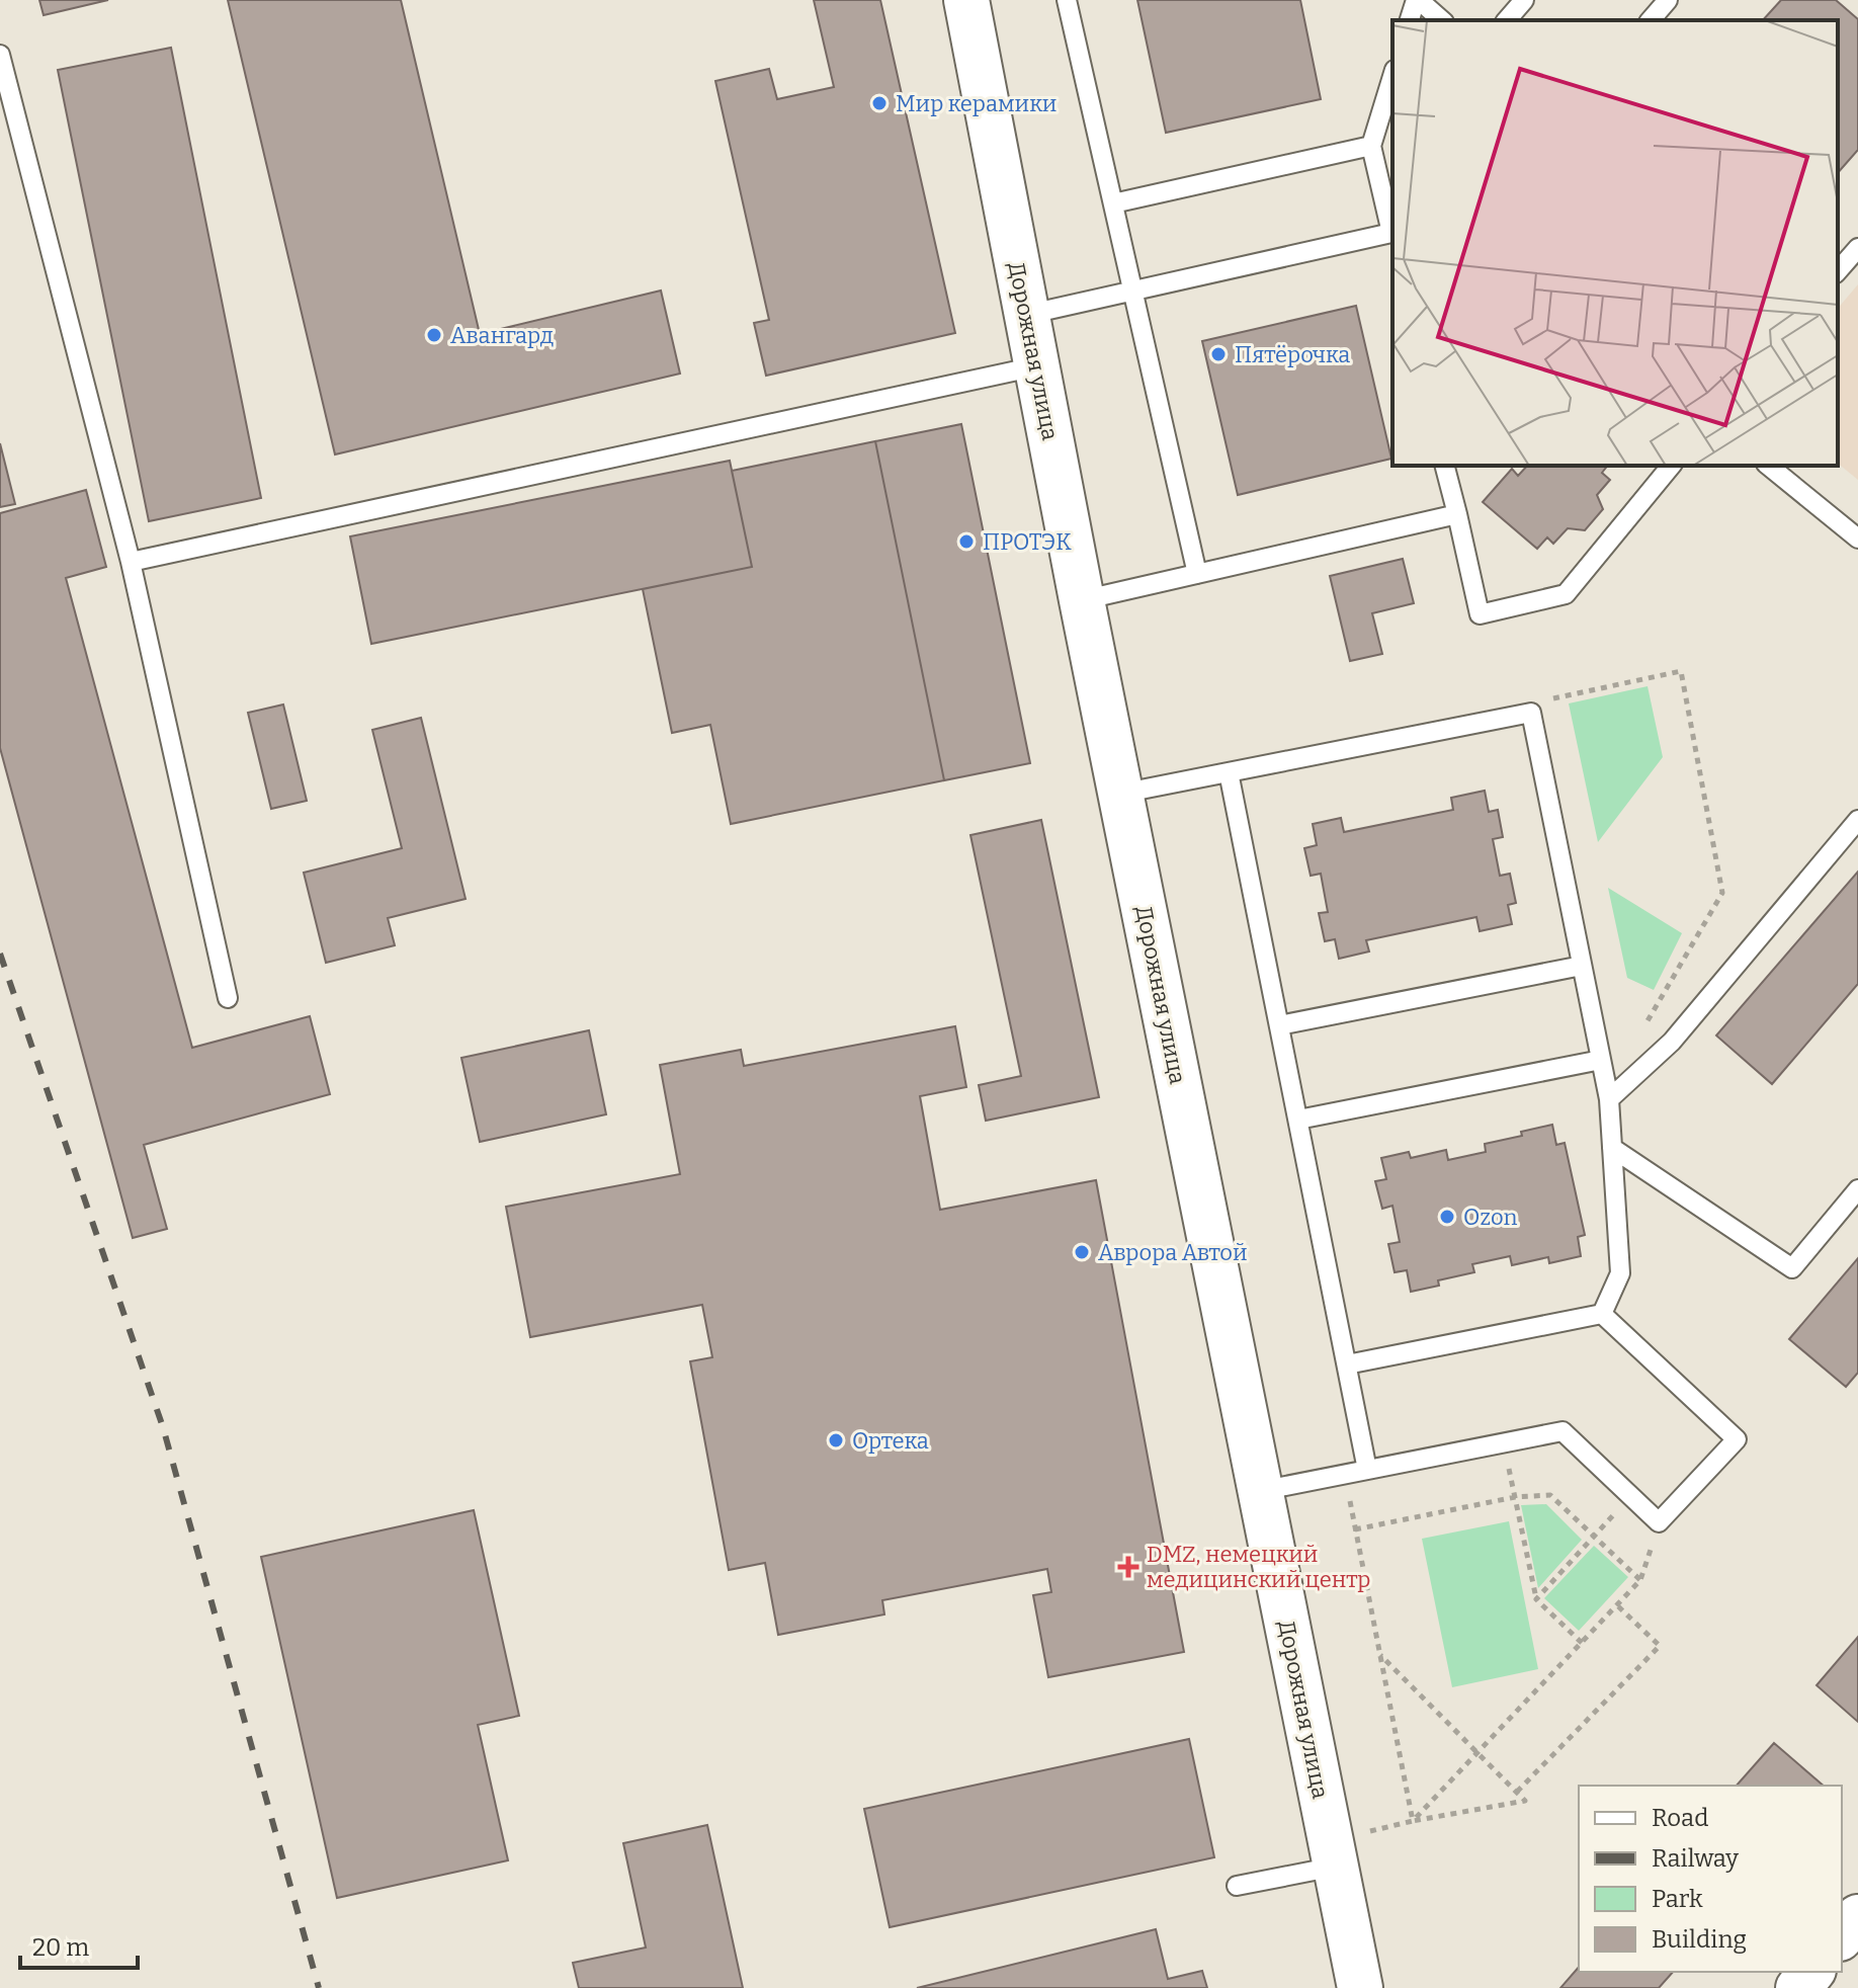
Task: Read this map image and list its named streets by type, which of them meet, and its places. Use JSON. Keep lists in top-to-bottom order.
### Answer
{
  "streets": {
    "street": ["Дорожная улица"]
  },
  "places": {
    "other": [
      "Мир керамики",
      "Авангард",
      "Пятёрочка",
      "ПРОТЭК",
      "Ozon",
      "Аврора Автой",
      "Ортека"
    ],
    "health": ["DMZ, немецкий медицинский центр"]
  },
  "legend": [
    "Road",
    "Railway",
    "Park",
    "Building"
  ],
  "scale_bar": "20 m"
}
